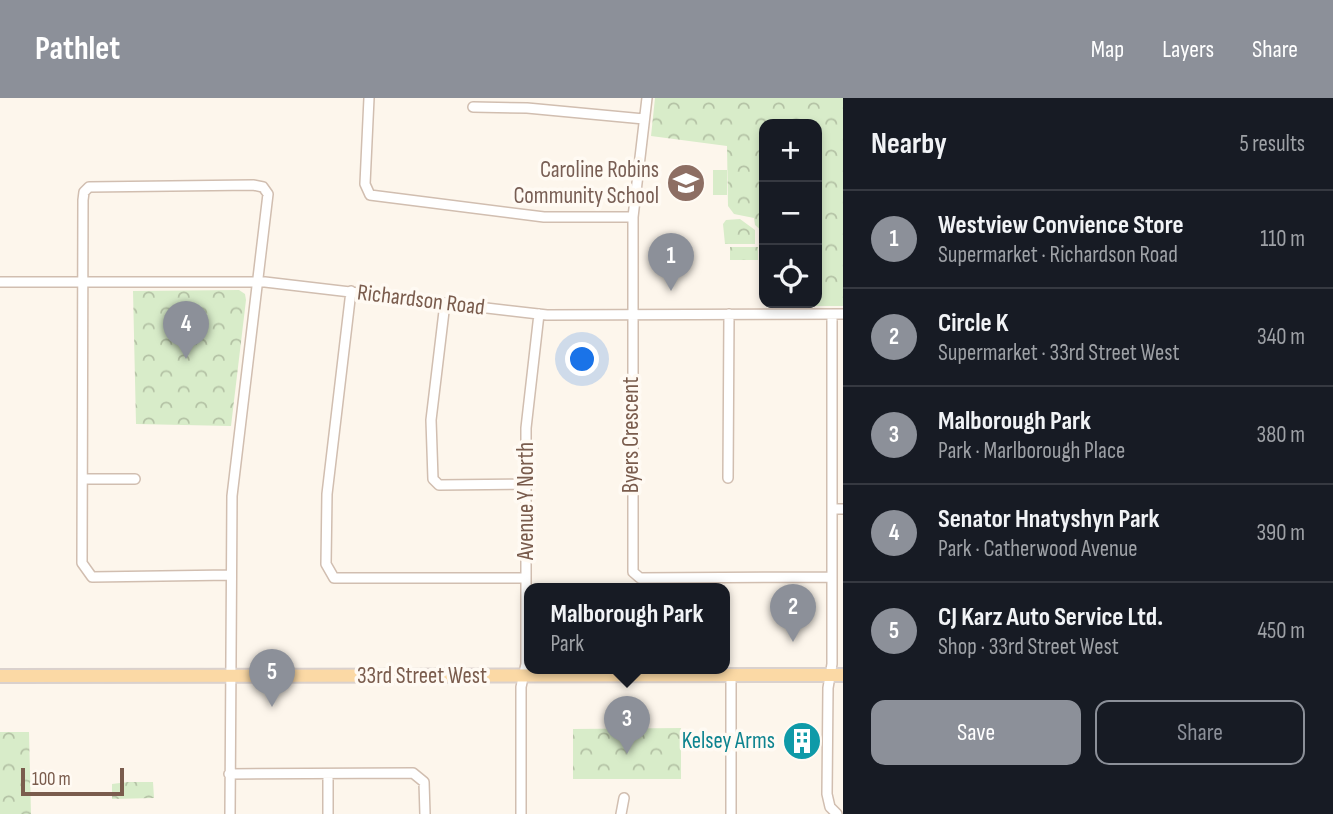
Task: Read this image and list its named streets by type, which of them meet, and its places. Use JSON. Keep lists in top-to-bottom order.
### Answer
{
  "streets": {
    "main road": ["33rd Street West"],
    "street": ["Richardson Road", "Byers Crescent", "Avenue Y North"]
  },
  "crossings": [
    ["Richardson Road", "Byers Crescent"],
    ["Richardson Road", "Avenue Y North"],
    ["Avenue Y North", "33rd Street West"]
  ],
  "places": {
    "school or university": ["Caroline Robins Community School"],
    "building": ["Kelsey Arms"]
  },
  "scale_bar": "100 m",
  "page": {
    "header": "Pathlet",
    "nav": ["Map", "Layers", "Share"],
    "heading": ["Nearby", "5 results"],
    "map_buttons": ["+", "−"],
    "list": [
      {
        "mark": "1",
        "name": "Westview Convience Store",
        "note": "Supermarket · Richardson Road",
        "value": "110 m"
      },
      {
        "mark": "2",
        "name": "Circle K",
        "note": "Supermarket · 33rd Street West",
        "value": "340 m"
      },
      {
        "mark": "3",
        "name": "Malborough Park",
        "note": "Park · Marlborough Place",
        "value": "380 m"
      },
      {
        "mark": "4",
        "name": "Senator Hnatyshyn Park",
        "note": "Park · Catherwood Avenue",
        "value": "390 m"
      },
      {
        "mark": "5",
        "name": "CJ Karz Auto Service Ltd.",
        "note": "Shop · 33rd Street West",
        "value": "450 m"
      }
    ],
    "pins": [
      "1",
      "4",
      "2",
      "5",
      "3"
    ],
    "popup": ["Malborough Park", "Park"],
    "buttons": ["Save", "Share"],
    "scale": "100 m"
  }
}
